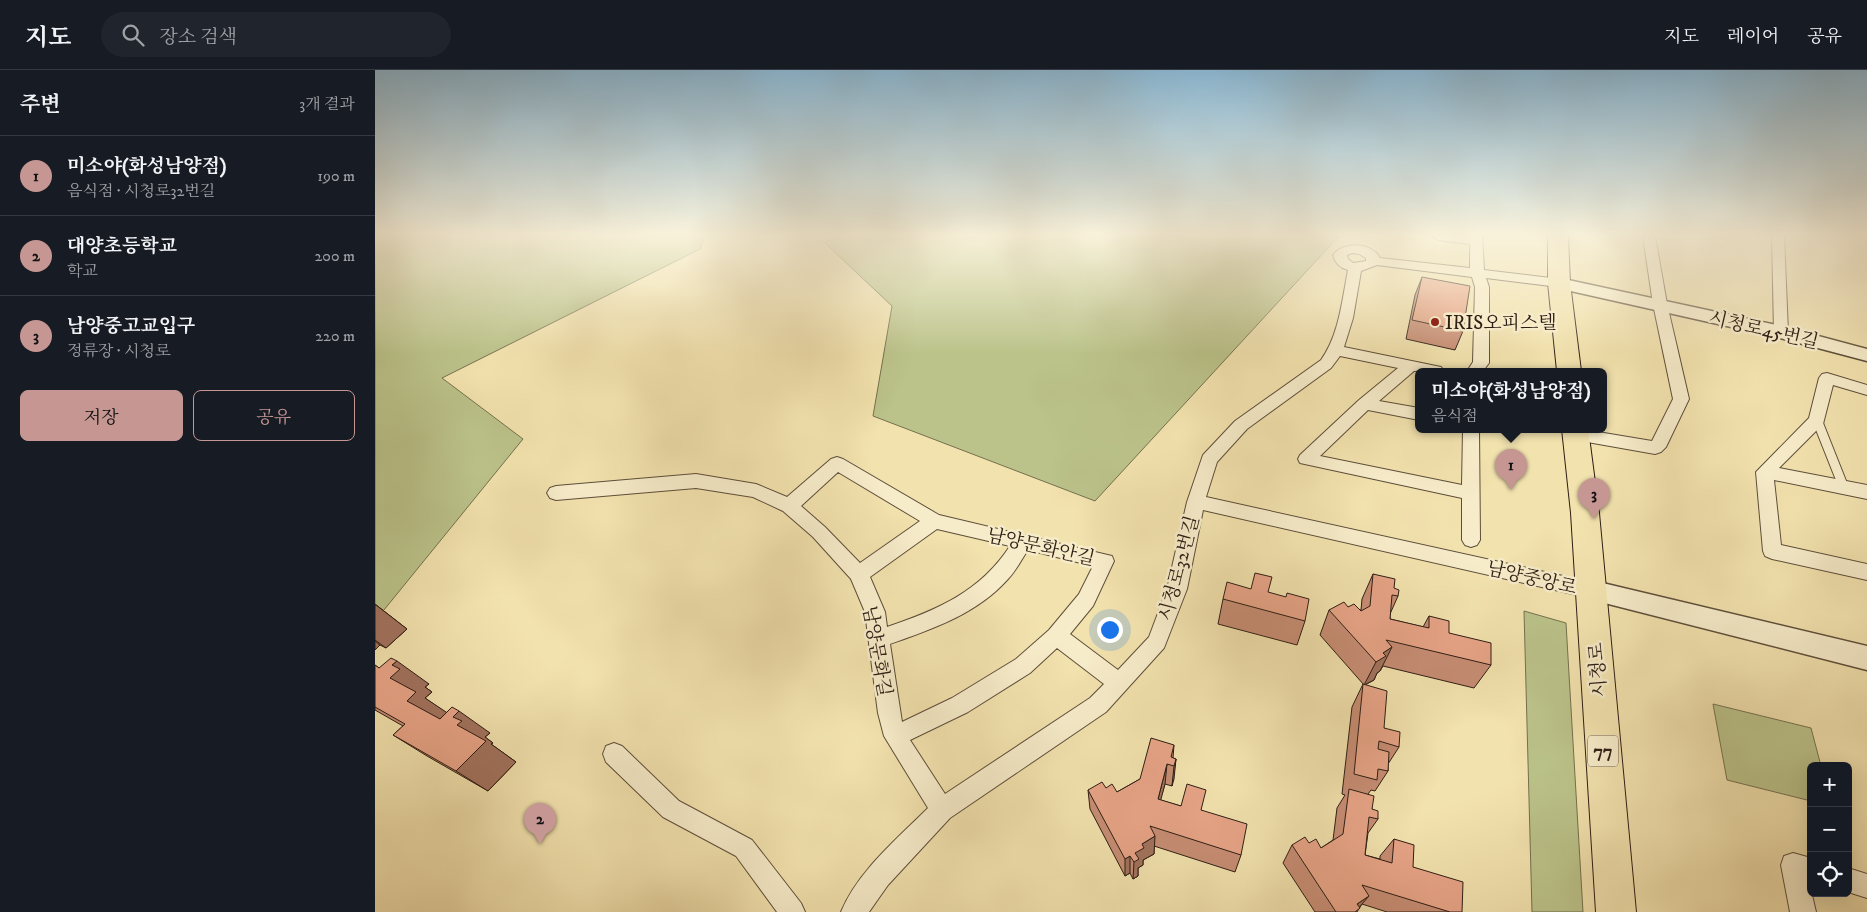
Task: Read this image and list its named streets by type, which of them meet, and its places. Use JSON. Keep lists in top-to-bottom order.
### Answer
{
  "streets": {
    "main road": ["시청로", "77"],
    "street": [
      "시청로45번길",
      "남양문화안길",
      "시청로32번길",
      "남양중앙로",
      "남양문화길"
    ]
  },
  "crossings": [
    ["남양문화안길", "남양문화길"],
    ["시청로32번길", "남양중앙로"],
    ["시청로32번길", "남양문화길"],
    ["남양중앙로", "시청로"]
  ],
  "places": ["IRIS오피스텔"],
  "page": {
    "header": "지도",
    "search": "장소 검색",
    "nav": ["지도", "레이어", "공유"],
    "heading": ["주변", "3개 결과"],
    "list": [
      {
        "mark": "1",
        "name": "미소야(화성남양점)",
        "note": "음식점 · 시청로32번길",
        "value": "190 m"
      },
      {
        "mark": "2",
        "name": "대양초등학교",
        "note": "학교",
        "value": "200 m"
      },
      {
        "mark": "3",
        "name": "남양중고교입구",
        "note": "정류장 · 시청로",
        "value": "220 m"
      }
    ],
    "popup": ["미소야(화성남양점)", "음식점"],
    "buttons": ["저장", "공유"],
    "pins": ["1", "3", "2"],
    "map_buttons": ["+", "−"]
  }
}
